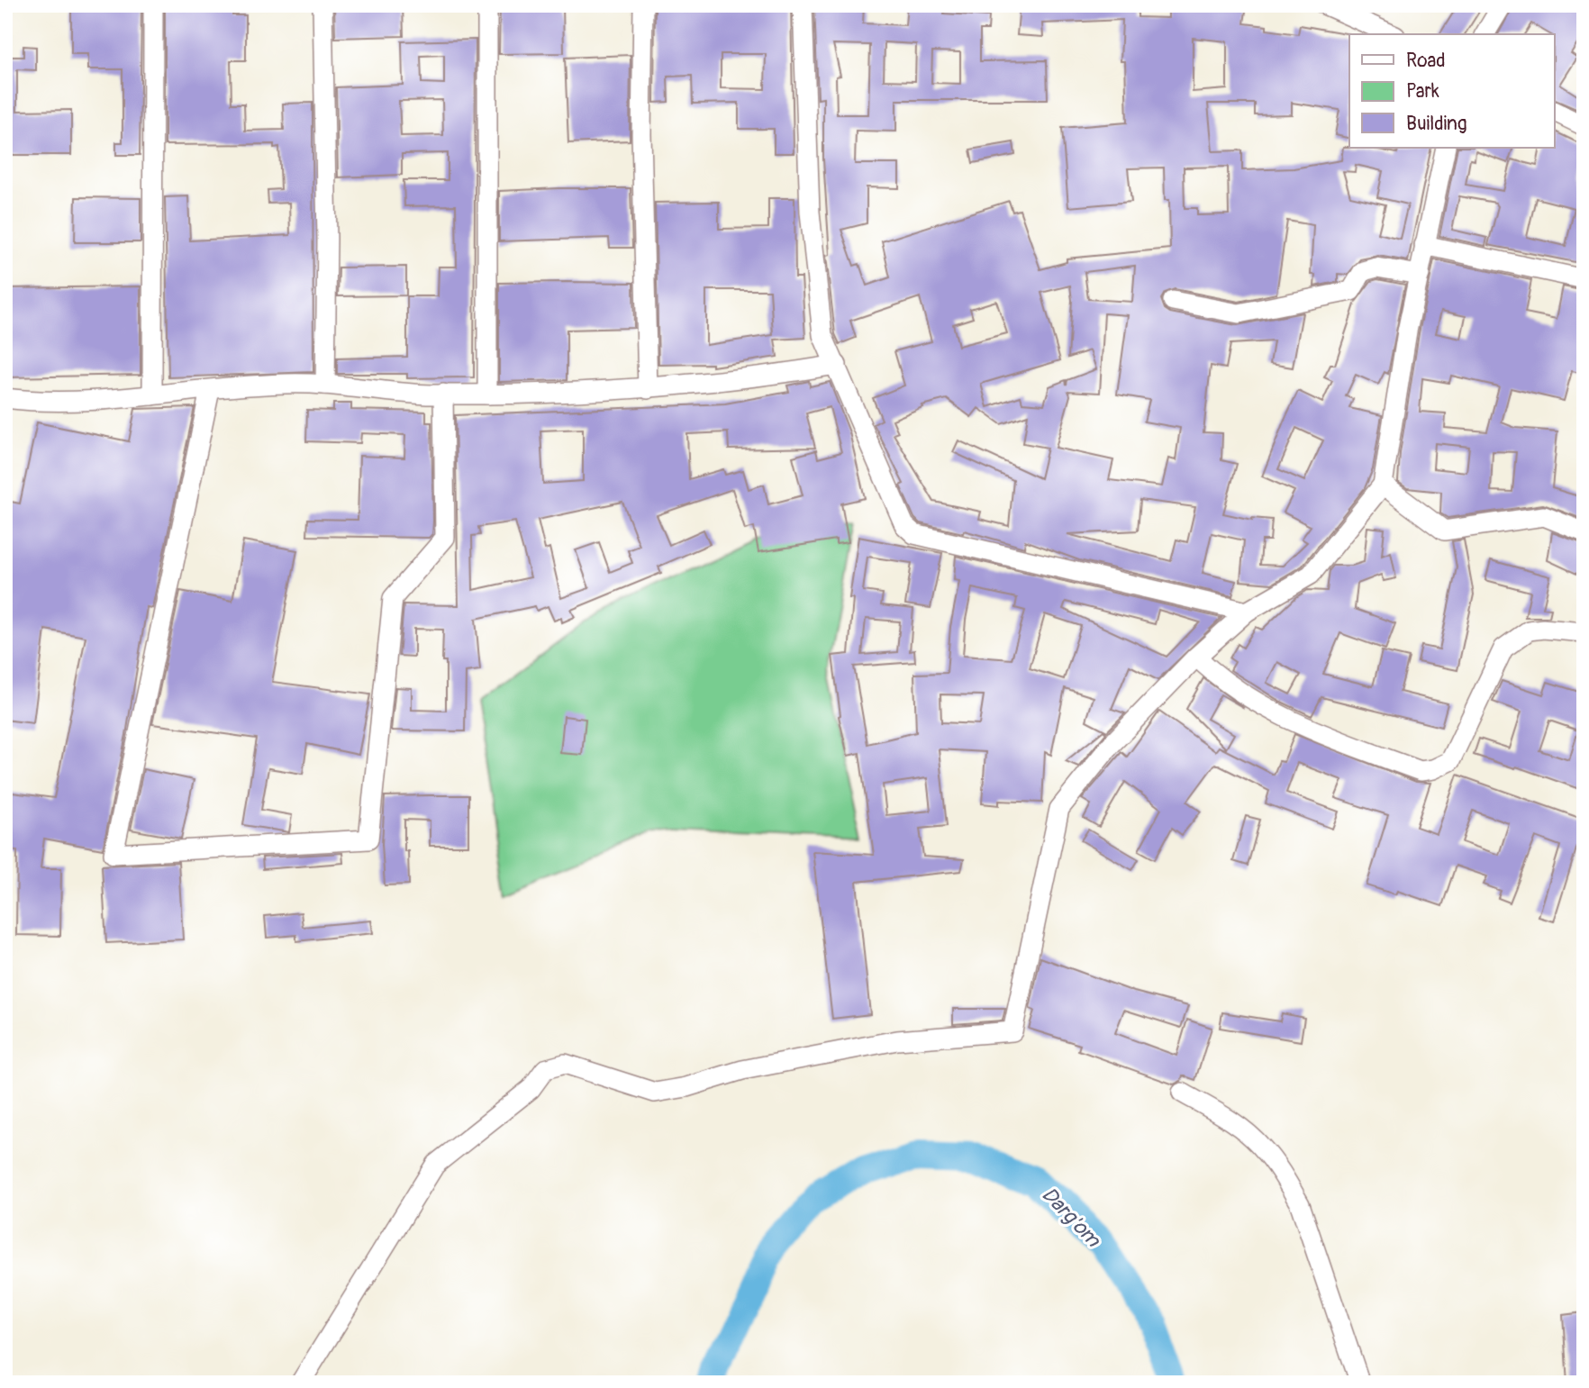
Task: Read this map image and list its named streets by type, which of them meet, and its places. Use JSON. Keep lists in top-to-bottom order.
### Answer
{
  "water": ["Darg'om"],
  "legend": ["Road", "Park", "Building"]
}
